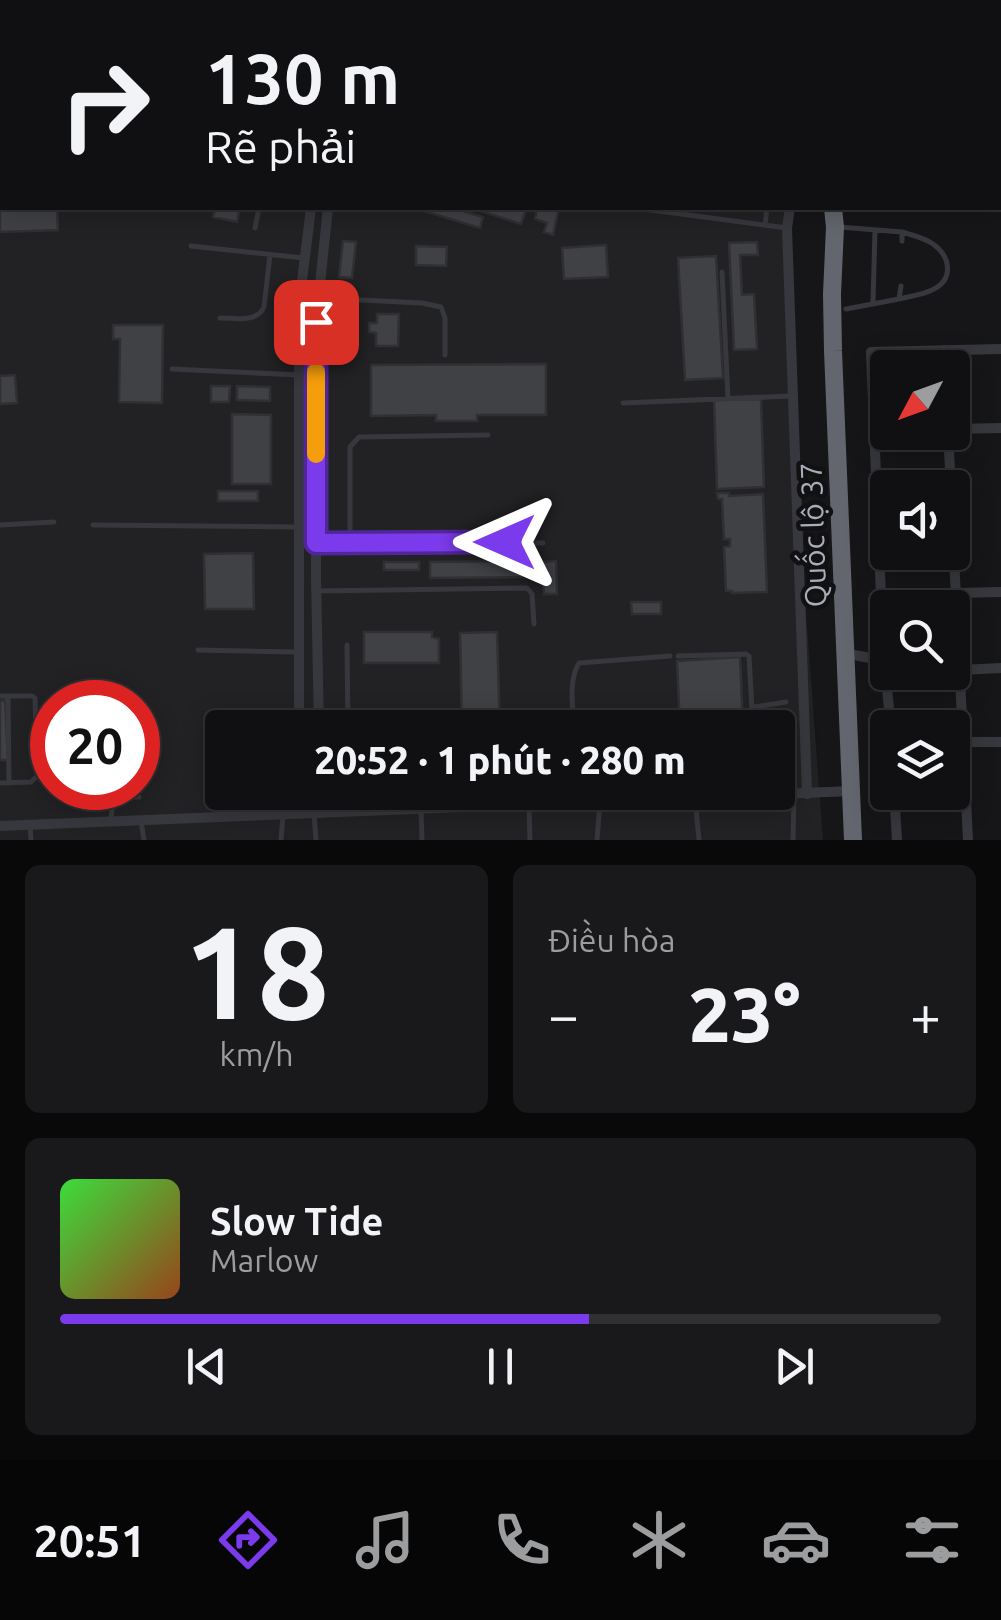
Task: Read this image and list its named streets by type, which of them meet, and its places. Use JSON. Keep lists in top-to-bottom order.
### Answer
{
  "streets": {
    "highway": ["Quốc lộ 37"]
  },
  "north": "bottom left",
  "page": {
    "turn": ["130 m", "Rẽ phải"],
    "limit": "20",
    "trip": "20:52 · 1 phút · 280 m",
    "tile": [
      ["18", "km/h"],
      "Điều hòa"
    ],
    "heat": ["−", "23°", "+"],
    "song": ["Slow Tide", "Marlow"],
    "tabs": "20:51"
  }
}
